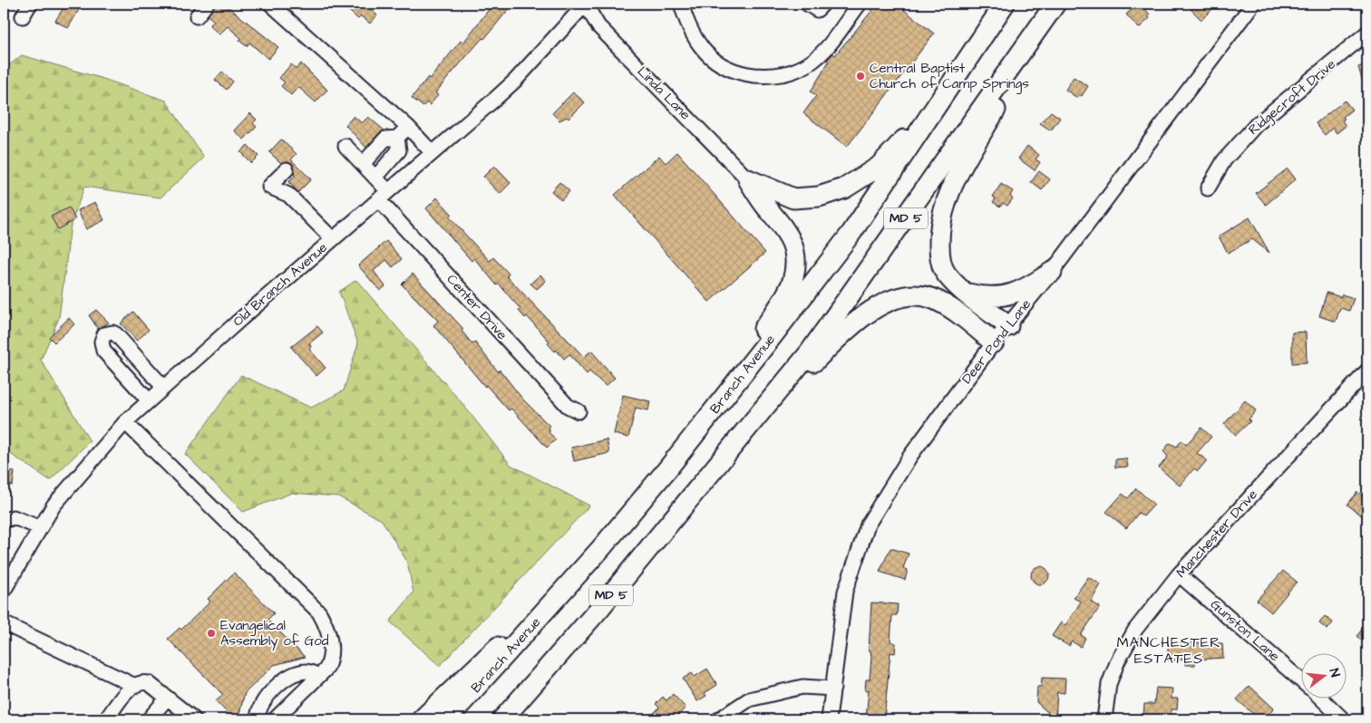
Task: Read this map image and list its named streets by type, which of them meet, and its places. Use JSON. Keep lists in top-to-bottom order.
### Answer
{
  "streets": {
    "highway": ["MD 5", "Branch Avenue"],
    "street": [
      "Linda Lane",
      "Ridgecroft Drive",
      "Old Branch Avenue",
      "Center Drive",
      "Deer Pond Lane",
      "Manchester Drive",
      "Gunston Lane"
    ]
  },
  "crossings": [
    ["Linda Lane", "Old Branch Avenue"],
    ["Old Branch Avenue", "Center Drive"],
    ["Manchester Drive", "Gunston Lane"]
  ],
  "districts": ["MANCHESTER ESTATES"],
  "places": ["Central Baptist Church of Camp Springs", "Evangelical Assembly of God"],
  "north": "right"
}
